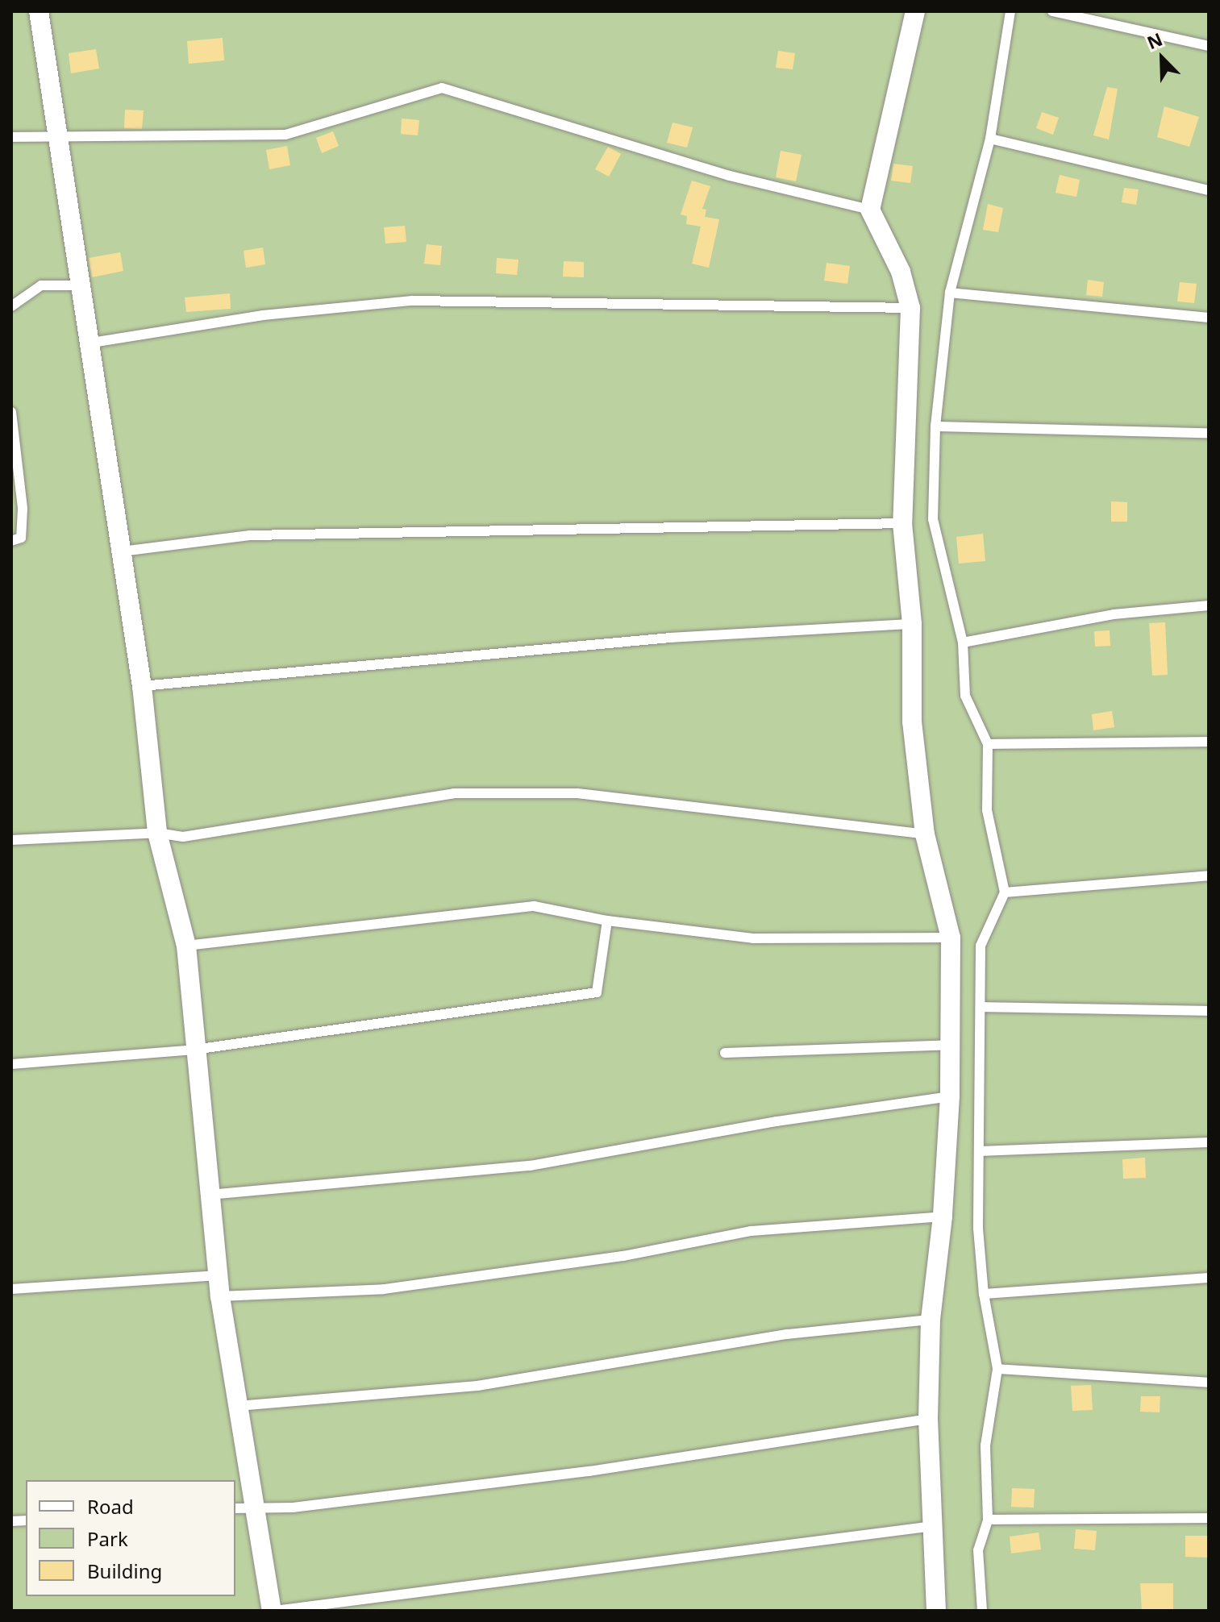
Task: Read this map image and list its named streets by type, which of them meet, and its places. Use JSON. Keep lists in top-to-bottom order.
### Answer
{
  "legend": ["Road", "Park", "Building"],
  "north": "top left"
}
